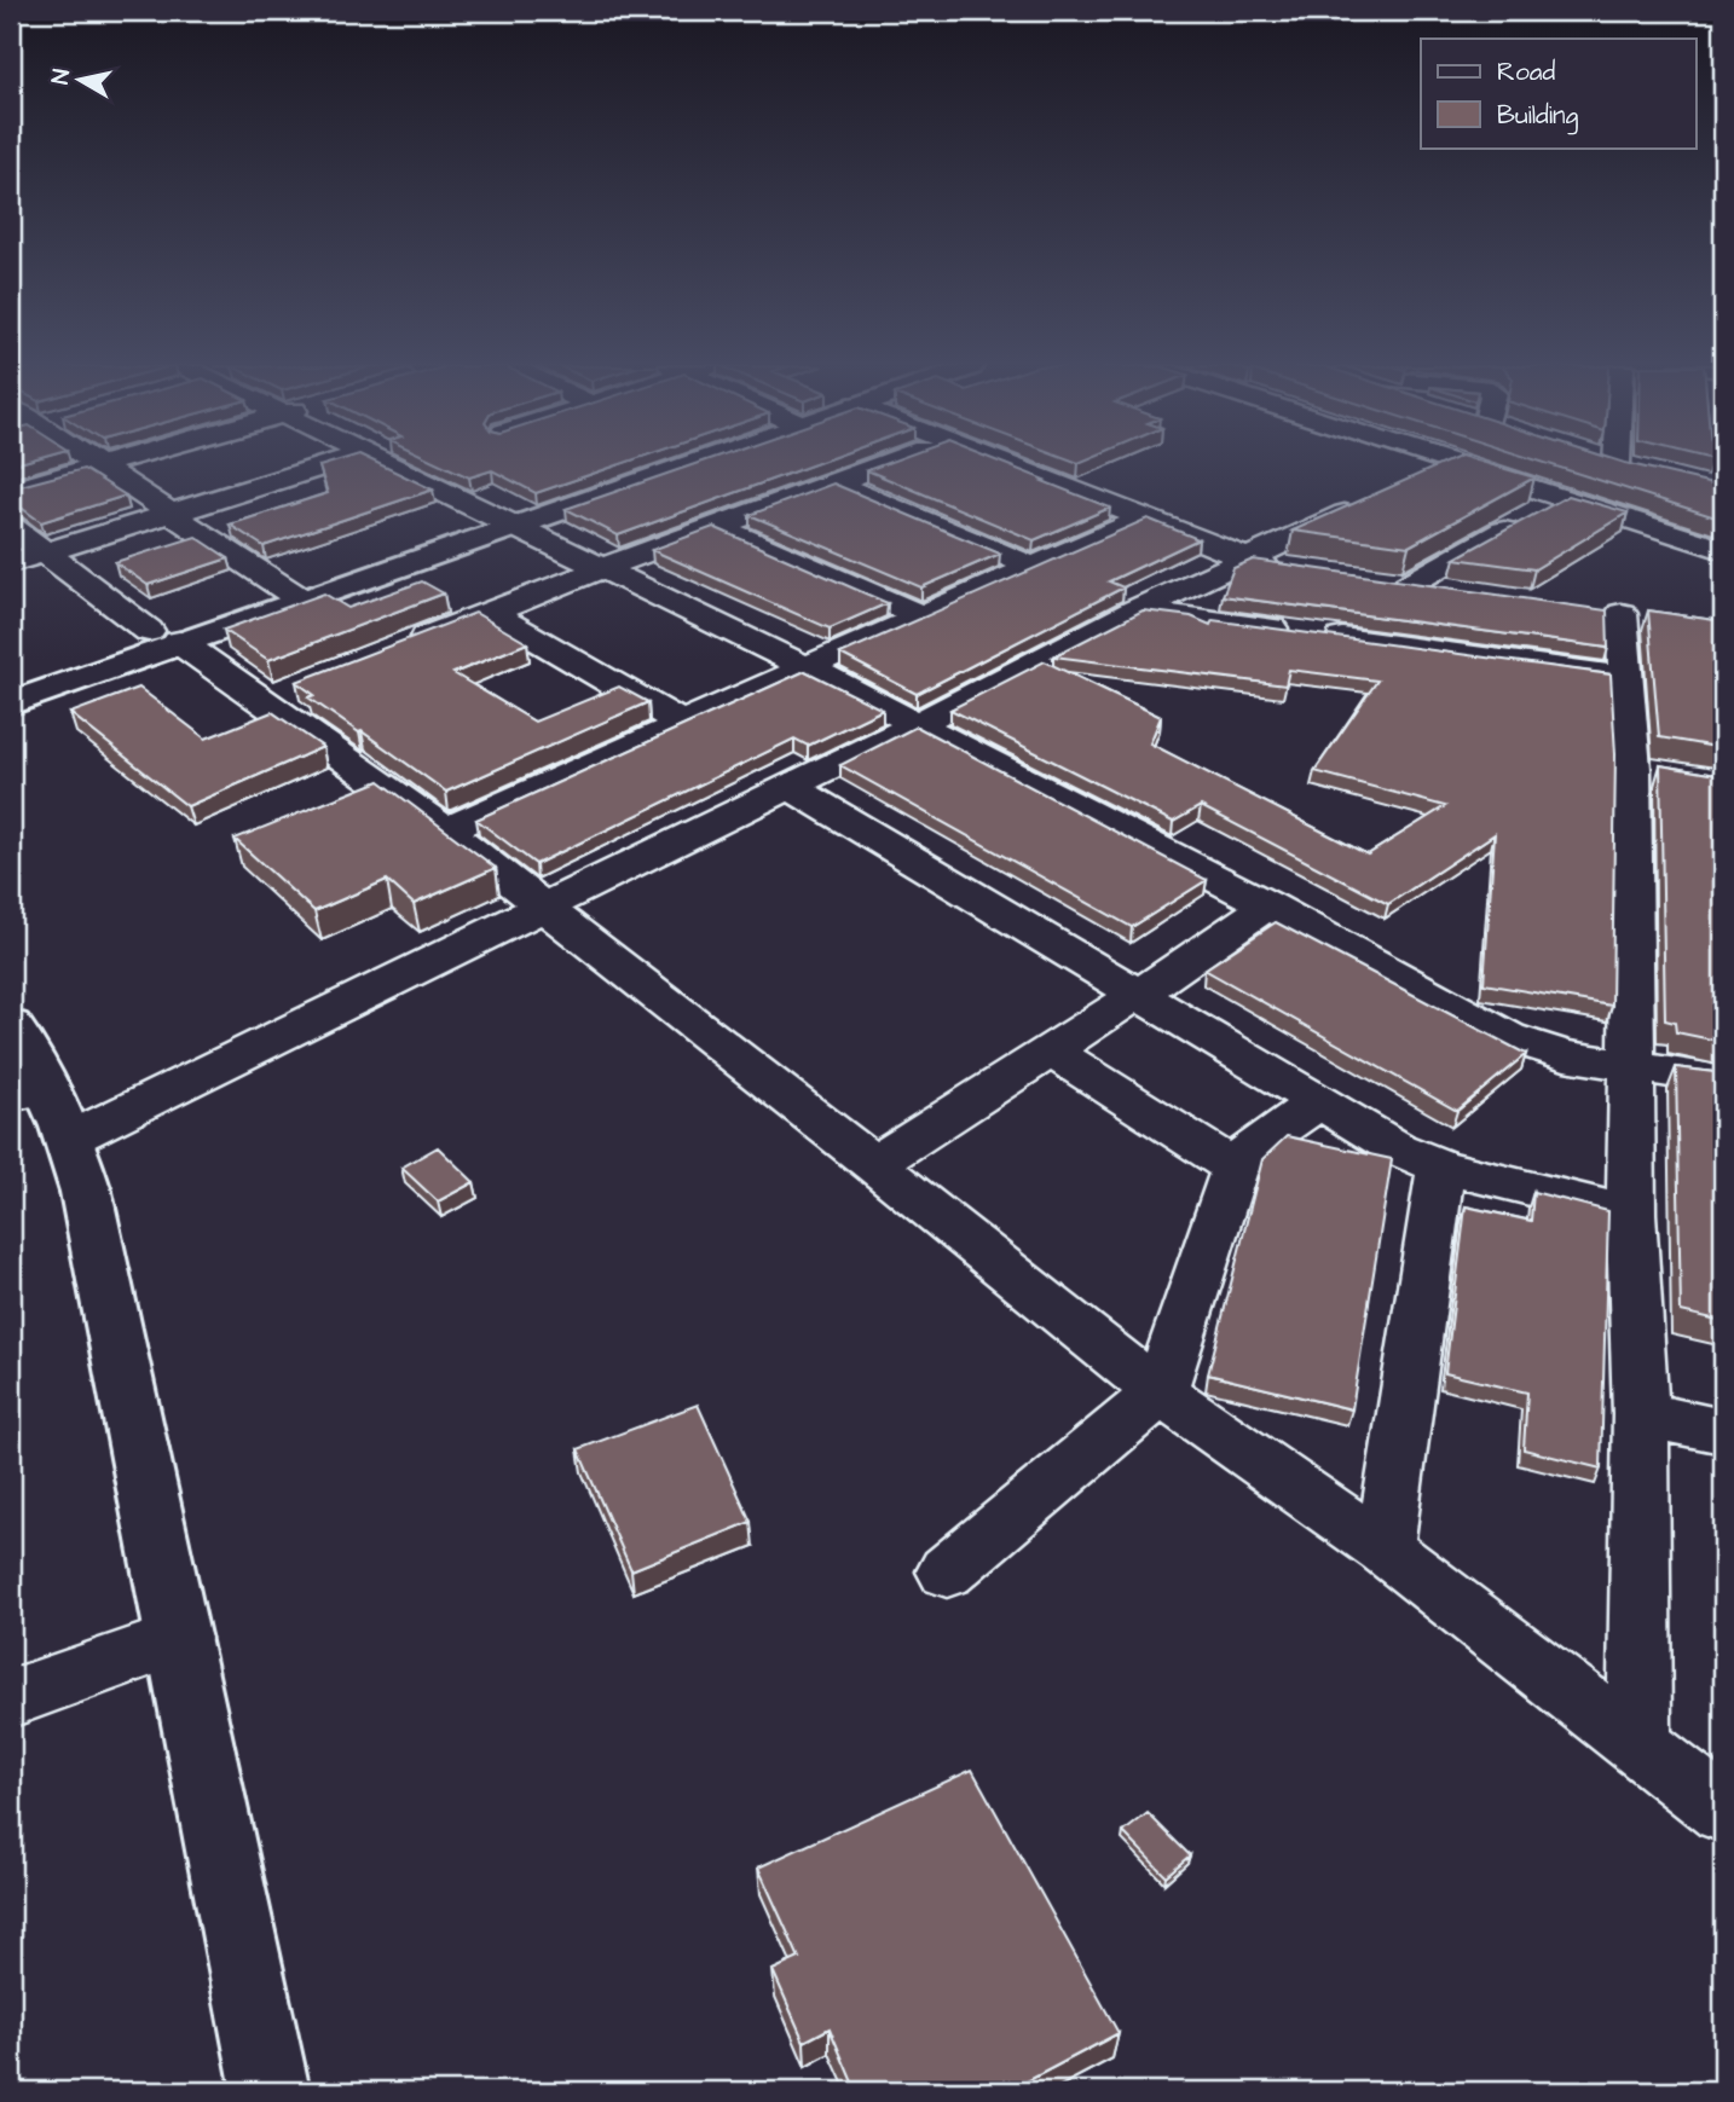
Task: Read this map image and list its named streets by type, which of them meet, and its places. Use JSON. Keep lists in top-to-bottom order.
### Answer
{
  "legend": ["Road", "Building"],
  "north": "left"
}
